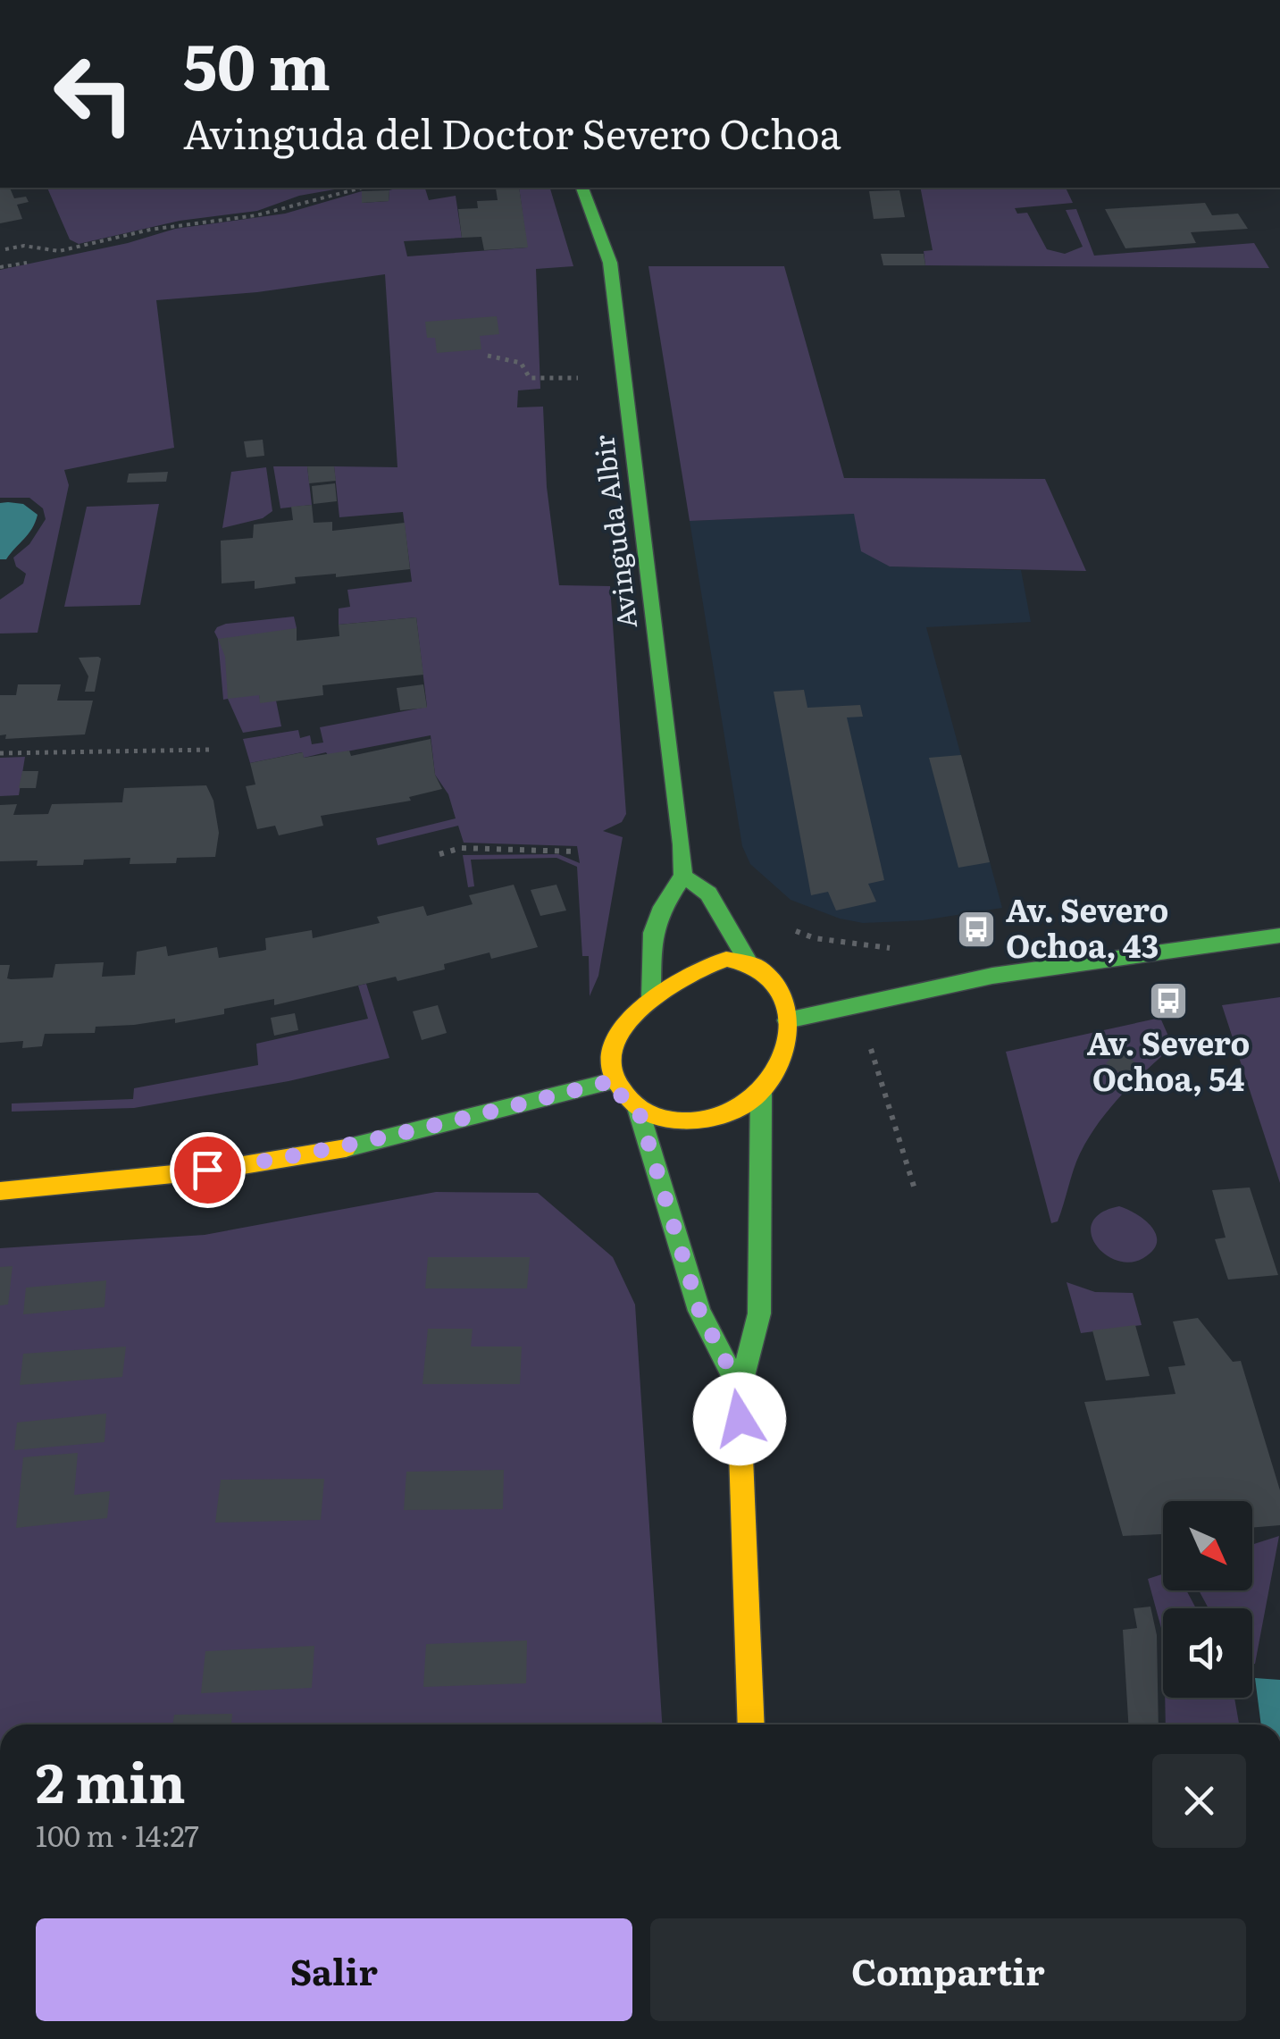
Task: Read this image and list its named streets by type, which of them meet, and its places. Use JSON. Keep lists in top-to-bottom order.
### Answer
{
  "streets": {
    "street": ["Avinguda Albir"]
  },
  "places": {
    "bus stop": ["Av. Severo Ochoa, 43", "Av. Severo Ochoa, 54"]
  },
  "north": "bottom right",
  "page": {
    "turn": ["50 m", "Avinguda del Doctor Severo Ochoa"],
    "heading": ["2 min", "100 m · 14:27"],
    "buttons": ["Salir", "Compartir"]
  }
}
